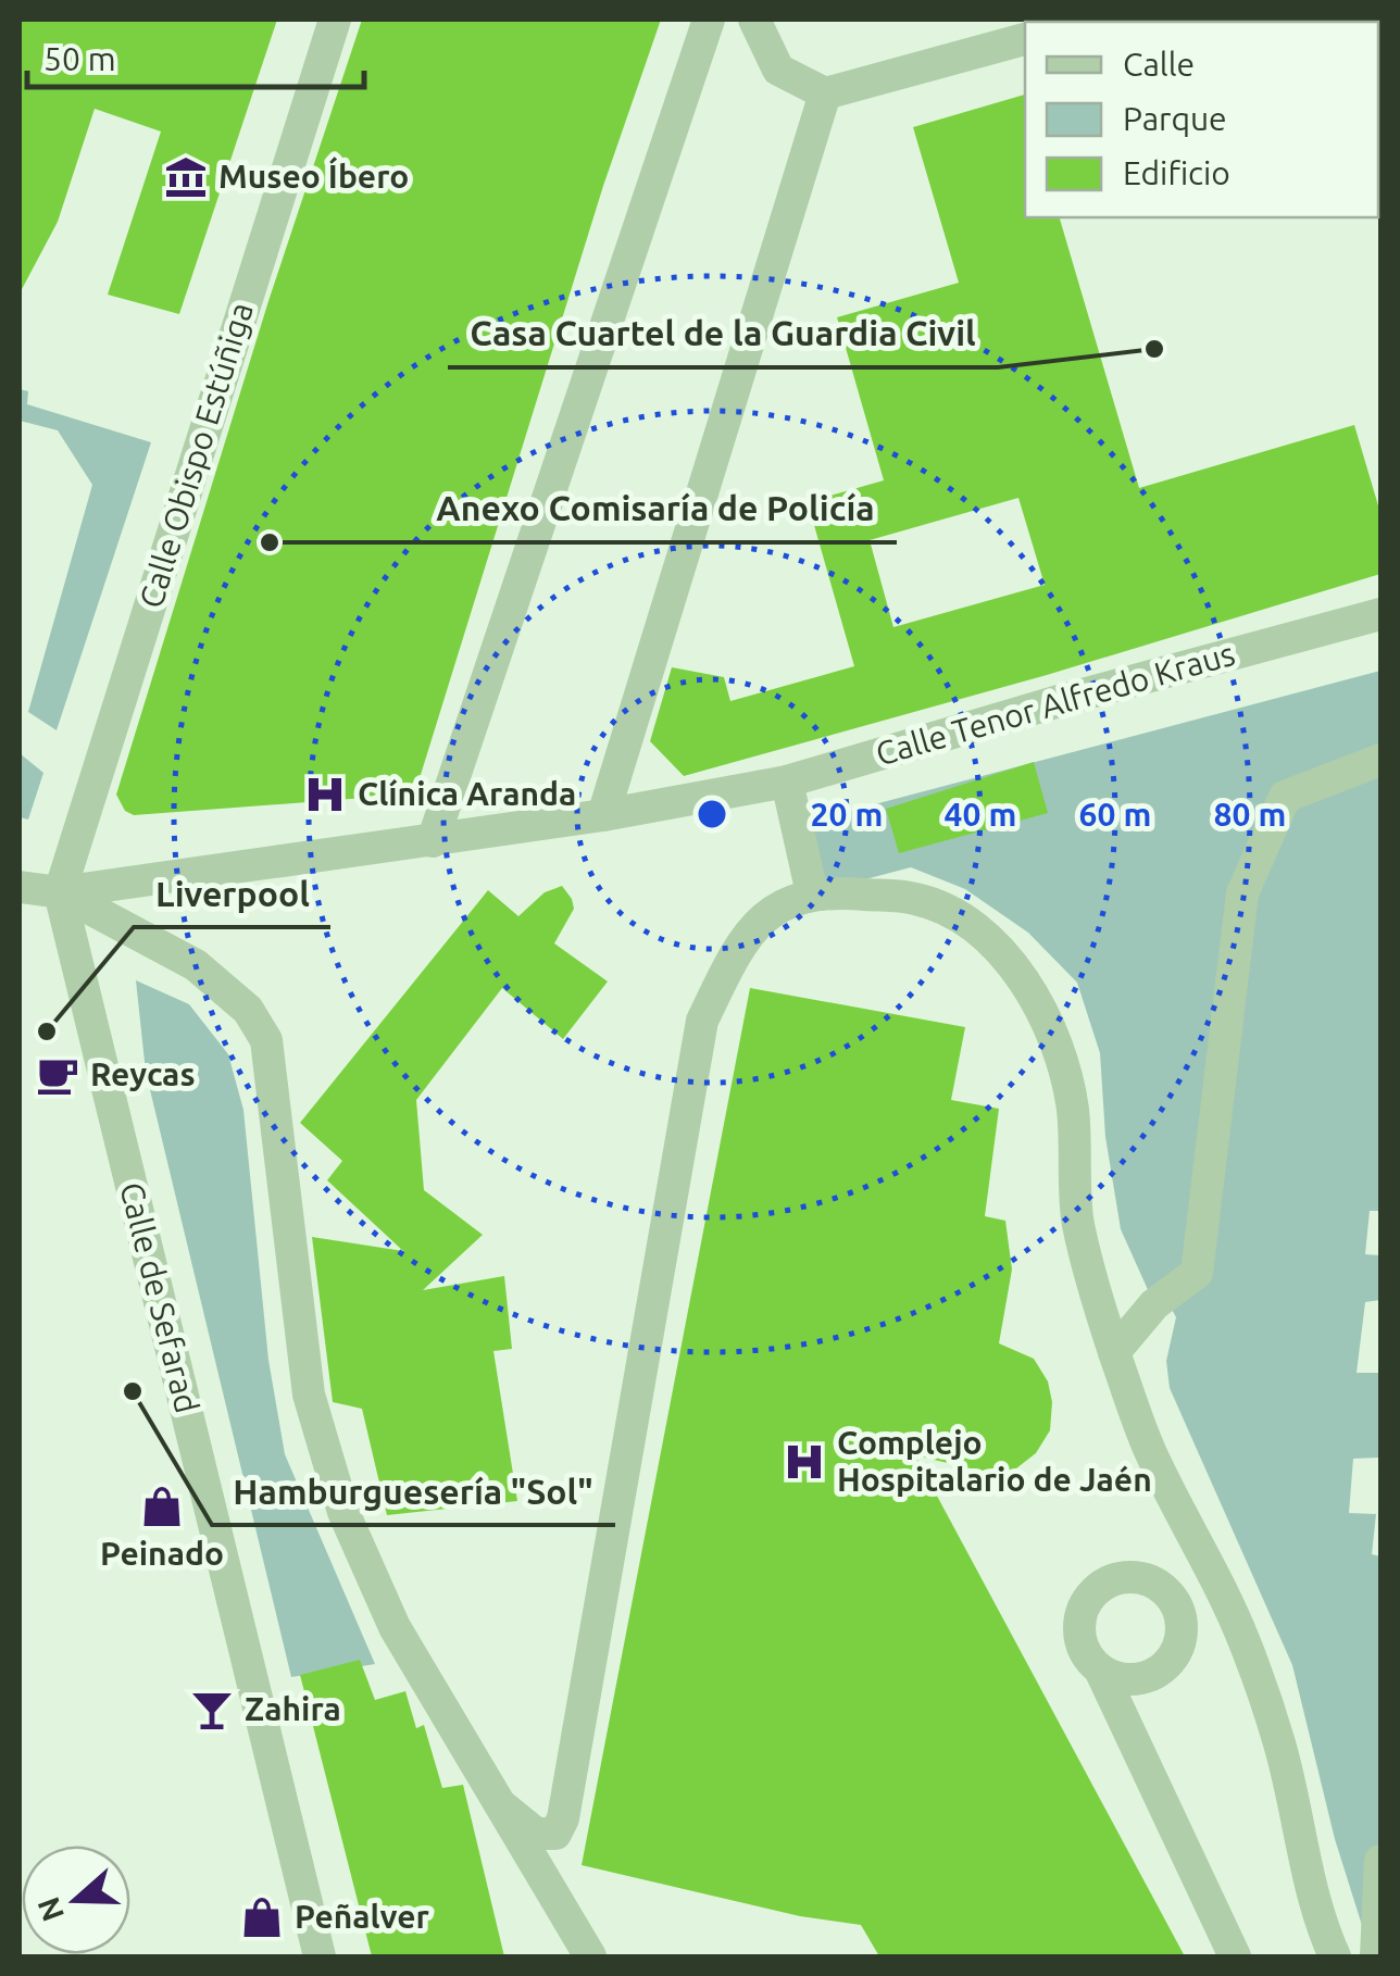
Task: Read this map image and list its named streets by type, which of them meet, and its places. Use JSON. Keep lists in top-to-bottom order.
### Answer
{
  "streets": {
    "street": ["Calle Obispo Estúñiga", "Calle Tenor Alfredo Kraus", "Calle de Sefarad"]
  },
  "crossings": [
    ["Calle Obispo Estúñiga", "Calle Tenor Alfredo Kraus"],
    ["Calle Obispo Estúñiga", "Calle de Sefarad"],
    ["Calle Tenor Alfredo Kraus", "Calle de Sefarad"]
  ],
  "places": {
    "museum": ["Museo Íbero"],
    "other": [
      "Casa Cuartel de la Guardia Civil",
      "Anexo Comisaría de Policía",
      "Liverpool",
      "Hamburguesería \"Sol\""
    ],
    "hospital": ["Clínica Aranda", "Complejo Hospitalario de Jaén"],
    "cafe": ["Reycas"],
    "shop": ["Peinado", "Peñalver"],
    "bar": ["Zahira"]
  },
  "legend": ["Calle", "Parque", "Edificio"],
  "scale_bar": "50 m",
  "north": "left",
  "rings": [
    "20 m",
    "40 m",
    "60 m",
    "80 m"
  ]
}
